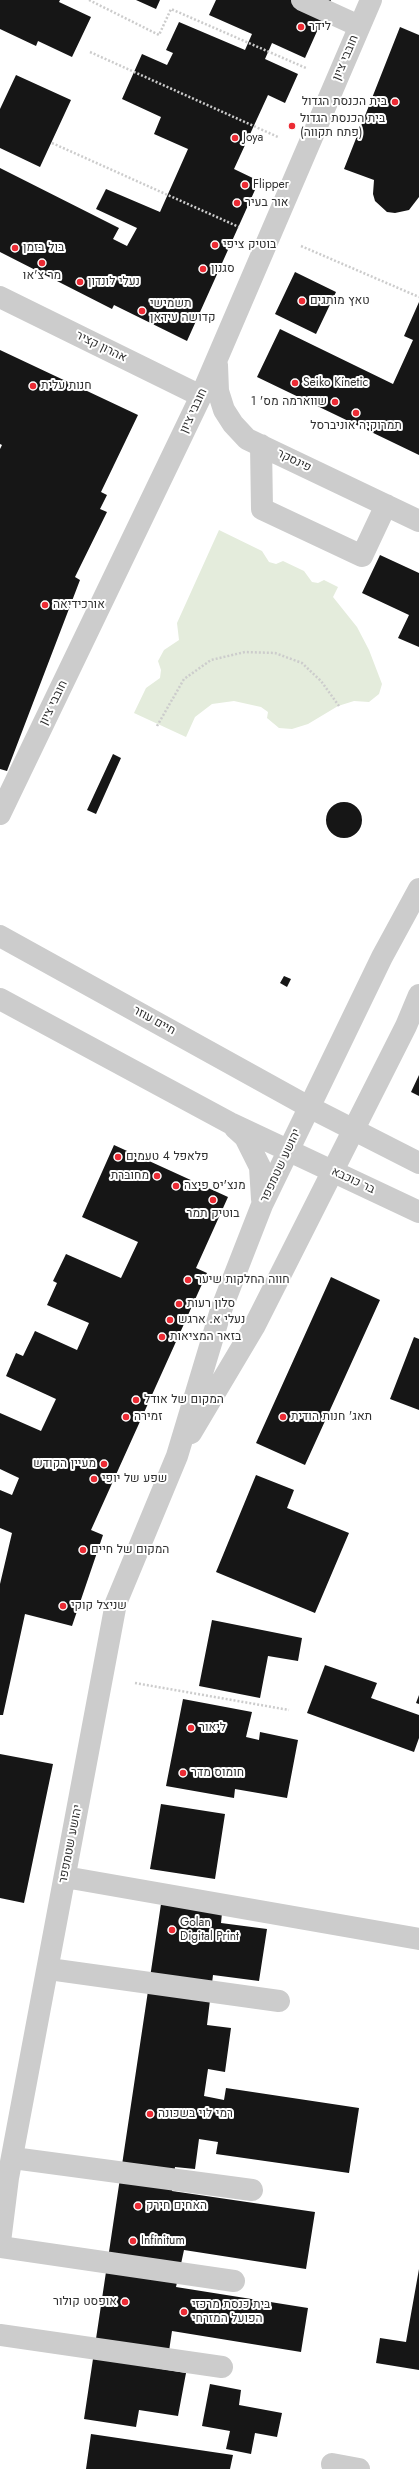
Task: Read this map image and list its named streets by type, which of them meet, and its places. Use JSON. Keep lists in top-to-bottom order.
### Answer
{
  "streets": {
    "street": [
      "חובבי ציון",
      "אהרון קציר",
      "פינסקר",
      "חיים עוזר",
      "יהושע שטמפפר",
      "בר כוכבא"
    ]
  },
  "crossings": [
    ["חובבי ציון", "אהרון קציר"],
    ["חובבי ציון", "פינסקר"],
    ["חיים עוזר", "יהושע שטמפפר"],
    ["יהושע שטמפפר", "בר כוכבא"]
  ],
  "places": [
    "לידר",
    "בית הכנסת הגדול",
    "בית הכנסת הגדול (פתח תקווה)",
    "Joya",
    "Flipper",
    "אור בעיר",
    "בוטיק ציפי",
    "בול בזמן",
    "מר צ'או",
    "סגנון",
    "נעלי לונדון",
    "טאץ מותגים",
    "תשמישי קדושה עידאן",
    "Seiko Kinetic",
    "חנות עלית",
    "שווארמה מס' 1",
    "תמרוקיה אוניברסל",
    "אורכידיאה",
    "פלאפל 4 טעמים",
    "מחוברת",
    "מנצ'יס פיצה",
    "בוטיק תמר",
    "חווה החלקות שיער",
    "סלון רעות",
    "נעלי א. ארגש",
    "בזאר המציאות",
    "המקום של אודל",
    "זמירה",
    "תאג' חנות הודית",
    "מעיין הקודש",
    "שפע של יופי",
    "המקום של חיים",
    "שניצל קוקי",
    "ליאור",
    "חומוס מדר",
    "Golan Digital Print",
    "רמי לוי בשכונה",
    "האחים חירק",
    "Infinitum",
    "אופסט קולור",
    "בית כנסת מרכזי הפועל המזרחי"
  ]
}
